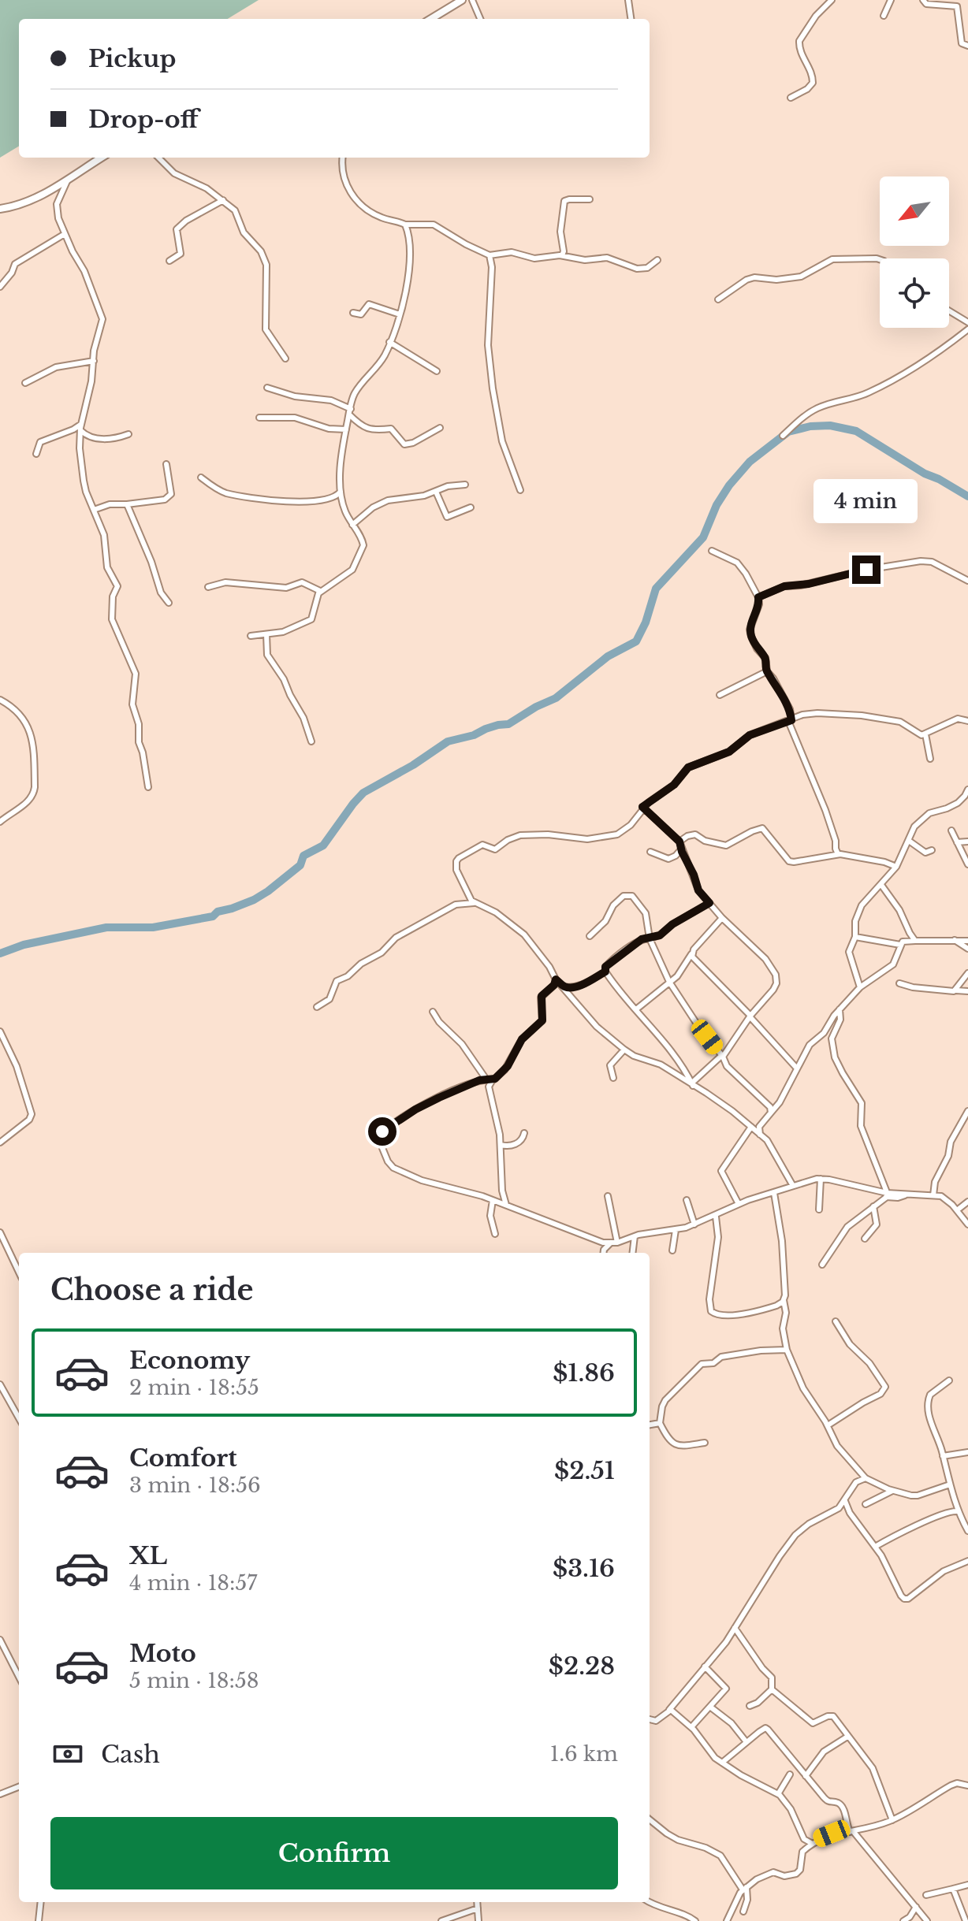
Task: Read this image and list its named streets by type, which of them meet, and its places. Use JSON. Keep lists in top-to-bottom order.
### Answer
{
  "north": "bottom left",
  "page": {
    "banner": ["Pickup", "Drop-off"],
    "bubble": "4 min",
    "heading": "Choose a ride",
    "list": [
      {
        "name": "Economy",
        "note": "2 min · 18:55",
        "value": "$1.86"
      },
      {
        "name": "Comfort",
        "note": "3 min · 18:56",
        "value": "$2.51"
      },
      {
        "name": "XL",
        "note": "4 min · 18:57",
        "value": "$3.16"
      },
      {
        "name": "Moto",
        "note": "5 min · 18:58",
        "value": "$2.28"
      }
    ],
    "pay": ["Cash", "1.6 km"],
    "buttons": "Confirm"
  }
}
